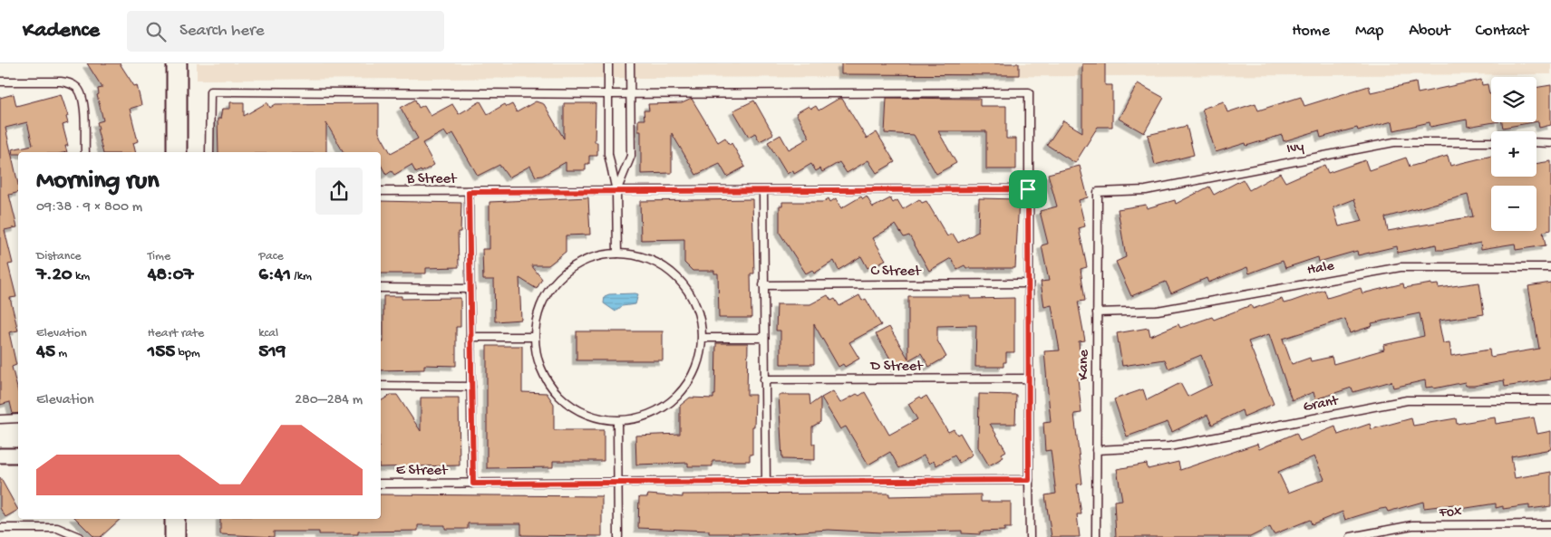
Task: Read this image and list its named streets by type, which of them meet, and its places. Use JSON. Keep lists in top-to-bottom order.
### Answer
{
  "streets": {
    "lane": [
      "Ivy",
      "B Street",
      "Hale",
      "C Street",
      "Kane",
      "D Street",
      "Grant",
      "E Street",
      "Fox"
    ]
  },
  "crossings": [
    ["Ivy", "Kane"],
    ["Hale", "Kane"],
    ["Kane", "Grant"]
  ],
  "page": {
    "header": "Kadence",
    "search": "Search here",
    "nav": [
      "Home",
      "Map",
      "About",
      "Contact"
    ],
    "map_buttons": ["+", "−"],
    "heading": ["Morning run", "09:38 · 9 × 800 m"],
    "stats": [
      ["Distance", "7.20 km"],
      ["Time", "48:07"],
      ["Pace", "6:41 /km"],
      ["Elevation", "45 m"],
      ["Heart rate", "155 bpm"],
      ["kcal", "519"]
    ],
    "chart": ["Elevation", "280–284 m"]
  }
}
